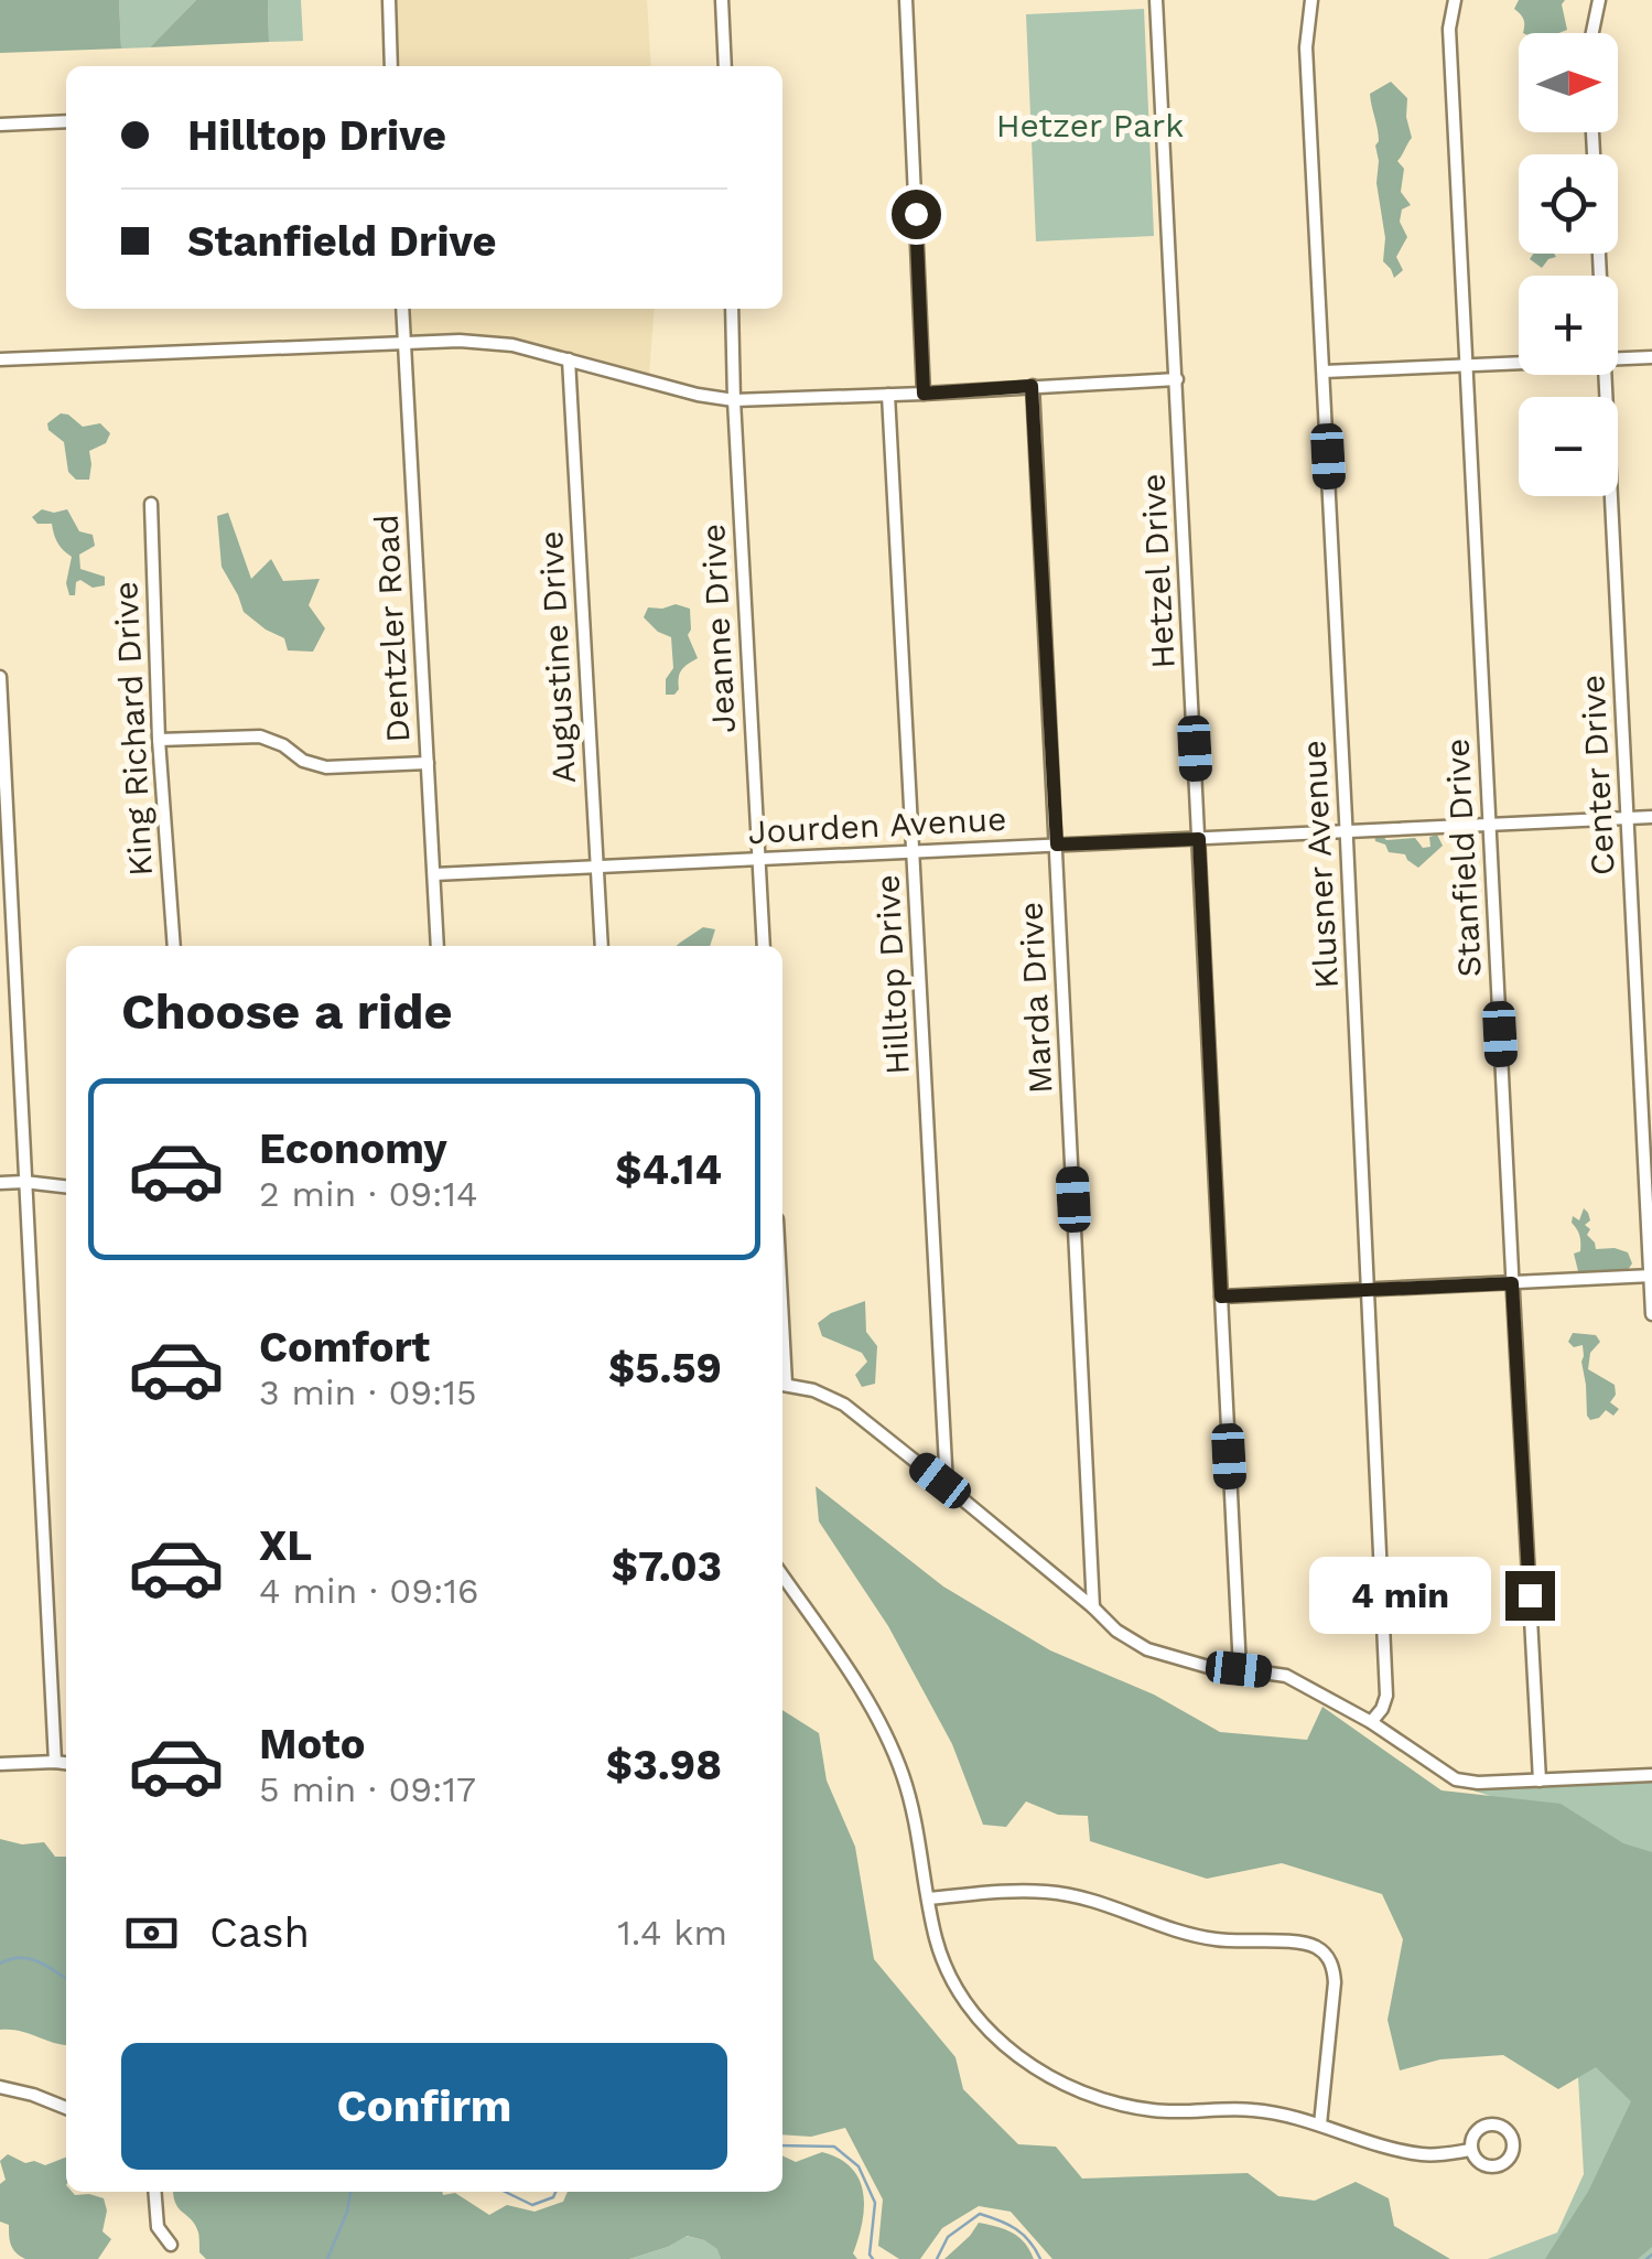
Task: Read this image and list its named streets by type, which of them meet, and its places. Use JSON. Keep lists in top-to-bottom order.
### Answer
{
  "streets": {
    "street": [
      "Hetzel Drive",
      "Dentzler Road",
      "Jeanne Drive",
      "Augustine Drive",
      "King Richard Drive",
      "Center Drive",
      "Jourden Avenue",
      "Stanfield Drive",
      "Klusner Avenue",
      "Hilltop Drive",
      "Marda Drive"
    ]
  },
  "crossings": [
    ["Hetzel Drive", "Jourden Avenue"],
    ["Dentzler Road", "Jourden Avenue"],
    ["Jeanne Drive", "Jourden Avenue"],
    ["Augustine Drive", "Jourden Avenue"],
    ["Center Drive", "Jourden Avenue"],
    ["Jourden Avenue", "Stanfield Drive"],
    ["Jourden Avenue", "Klusner Avenue"],
    ["Jourden Avenue", "Hilltop Drive"],
    ["Jourden Avenue", "Marda Drive"]
  ],
  "parks": ["Hetzer Park"],
  "north": "right",
  "page": {
    "map_buttons": ["+", "−"],
    "banner": ["Hilltop Drive", "Stanfield Drive"],
    "heading": "Choose a ride",
    "list": [
      {
        "name": "Economy",
        "note": "2 min · 09:14",
        "value": "$4.14"
      },
      {
        "name": "Comfort",
        "note": "3 min · 09:15",
        "value": "$5.59"
      },
      {
        "name": "XL",
        "note": "4 min · 09:16",
        "value": "$7.03"
      },
      {
        "name": "Moto",
        "note": "5 min · 09:17",
        "value": "$3.98"
      }
    ],
    "bubble": "4 min",
    "pay": ["Cash", "1.4 km"],
    "buttons": "Confirm"
  }
}
